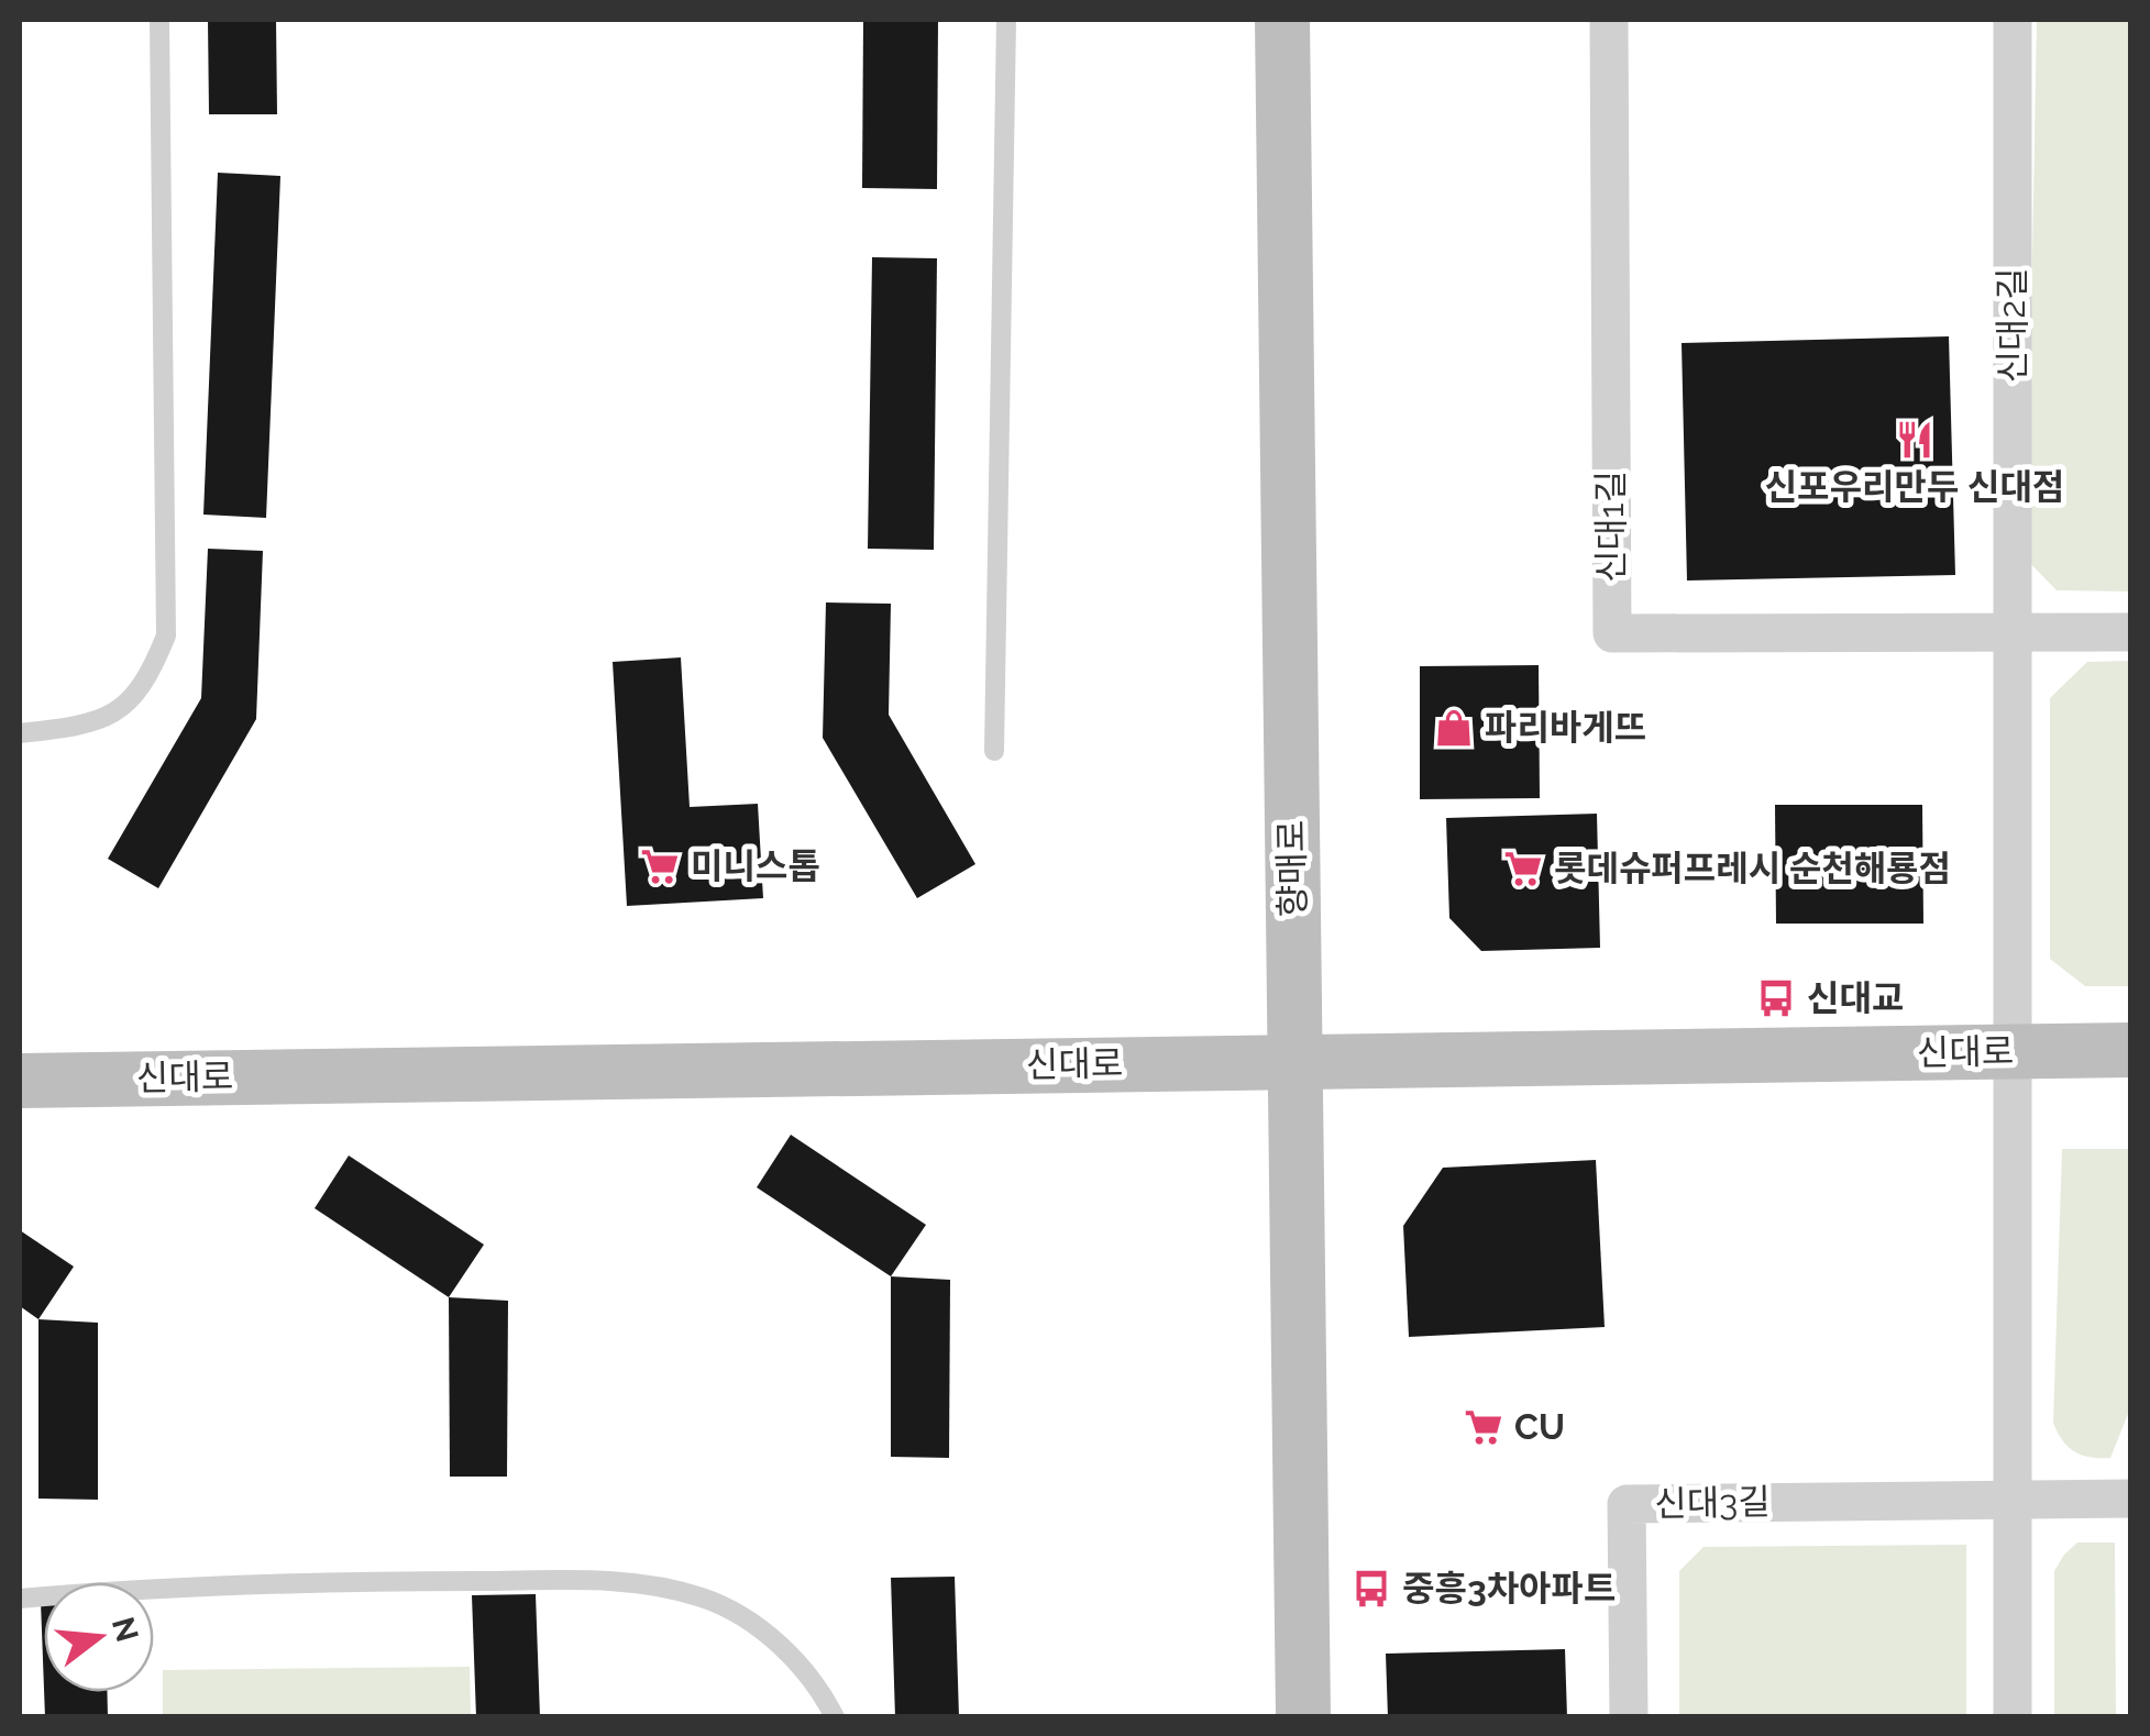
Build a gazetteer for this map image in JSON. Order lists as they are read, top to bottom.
{
  "streets": {
    "main road": ["향매로", "신대로"],
    "street": ["신대2길", "신대1길", "신대3길"]
  },
  "crossings": [
    ["신대2길", "신대1길"],
    ["신대2길", "신대로"],
    ["향매로", "신대로"]
  ],
  "places": {
    "restaurant": ["신포우리만두 신대점"],
    "shop": ["파리바게뜨"],
    "supermarket": ["미니스톱", "롯데슈퍼프레시 순천해룡점", "CU"],
    "bus stop": ["신대교", "중흥3차아파트"]
  },
  "north": "right"
}
